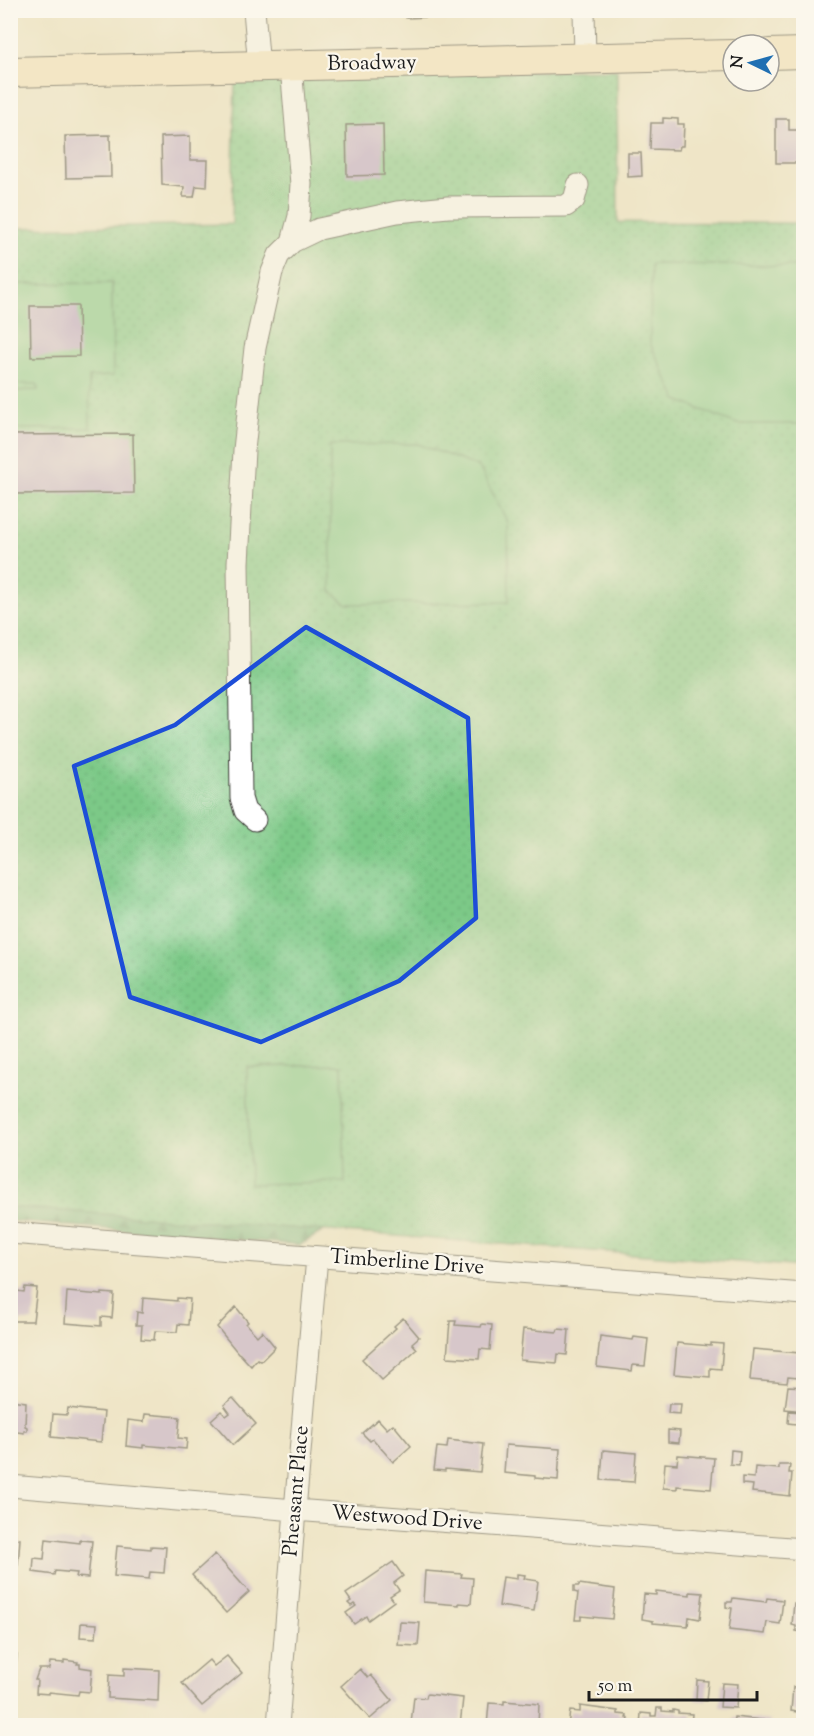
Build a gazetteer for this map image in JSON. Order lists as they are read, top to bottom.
{
  "streets": {
    "street": [
      "Broadway",
      "Timberline Drive",
      "Pheasant Place",
      "Westwood Drive"
    ]
  },
  "crossings": [
    ["Timberline Drive", "Pheasant Place"],
    ["Pheasant Place", "Westwood Drive"]
  ],
  "scale_bar": "50 m",
  "north": "left"
}
